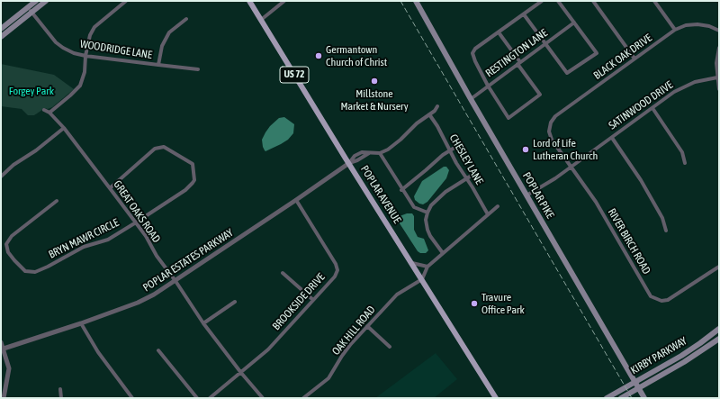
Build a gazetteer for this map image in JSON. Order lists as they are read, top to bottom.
{
  "streets": {
    "main road": [
      "US 72",
      "POPLAR AVENUE",
      "POPLAR PIKE",
      "KIRBY PARKWAY"
    ],
    "street": [
      "WOODRIDGE LANE",
      "RESTINGTON LANE",
      "BLACK OAK DRIVE",
      "SATINWOOD DRIVE",
      "CHESLEY LANE",
      "GREAT OAKS ROAD",
      "BRYN MAWR CIRCLE",
      "RIVER BIRCH ROAD",
      "POPLAR ESTATES PARKWAY",
      "BROOKSIDE DRIVE",
      "OAK HILL ROAD"
    ]
  },
  "crossings": [
    ["RESTINGTON LANE", "POPLAR PIKE"],
    ["BLACK OAK DRIVE", "RIVER BIRCH ROAD"],
    ["SATINWOOD DRIVE", "POPLAR PIKE"],
    ["SATINWOOD DRIVE", "RIVER BIRCH ROAD"],
    ["POPLAR AVENUE", "POPLAR ESTATES PARKWAY"],
    ["POPLAR AVENUE", "OAK HILL ROAD"],
    ["POPLAR PIKE", "KIRBY PARKWAY"],
    ["GREAT OAKS ROAD", "BRYN MAWR CIRCLE"],
    ["GREAT OAKS ROAD", "POPLAR ESTATES PARKWAY"],
    ["GREAT OAKS ROAD", "BROOKSIDE DRIVE"],
    ["POPLAR ESTATES PARKWAY", "BROOKSIDE DRIVE"]
  ],
  "parks": ["Forgey Park"],
  "places": [
    "Germantown Church of Christ",
    "Millstone Market & Nursery",
    "Lord of Life Lutheran Church",
    "Travure Office Park"
  ]
}
